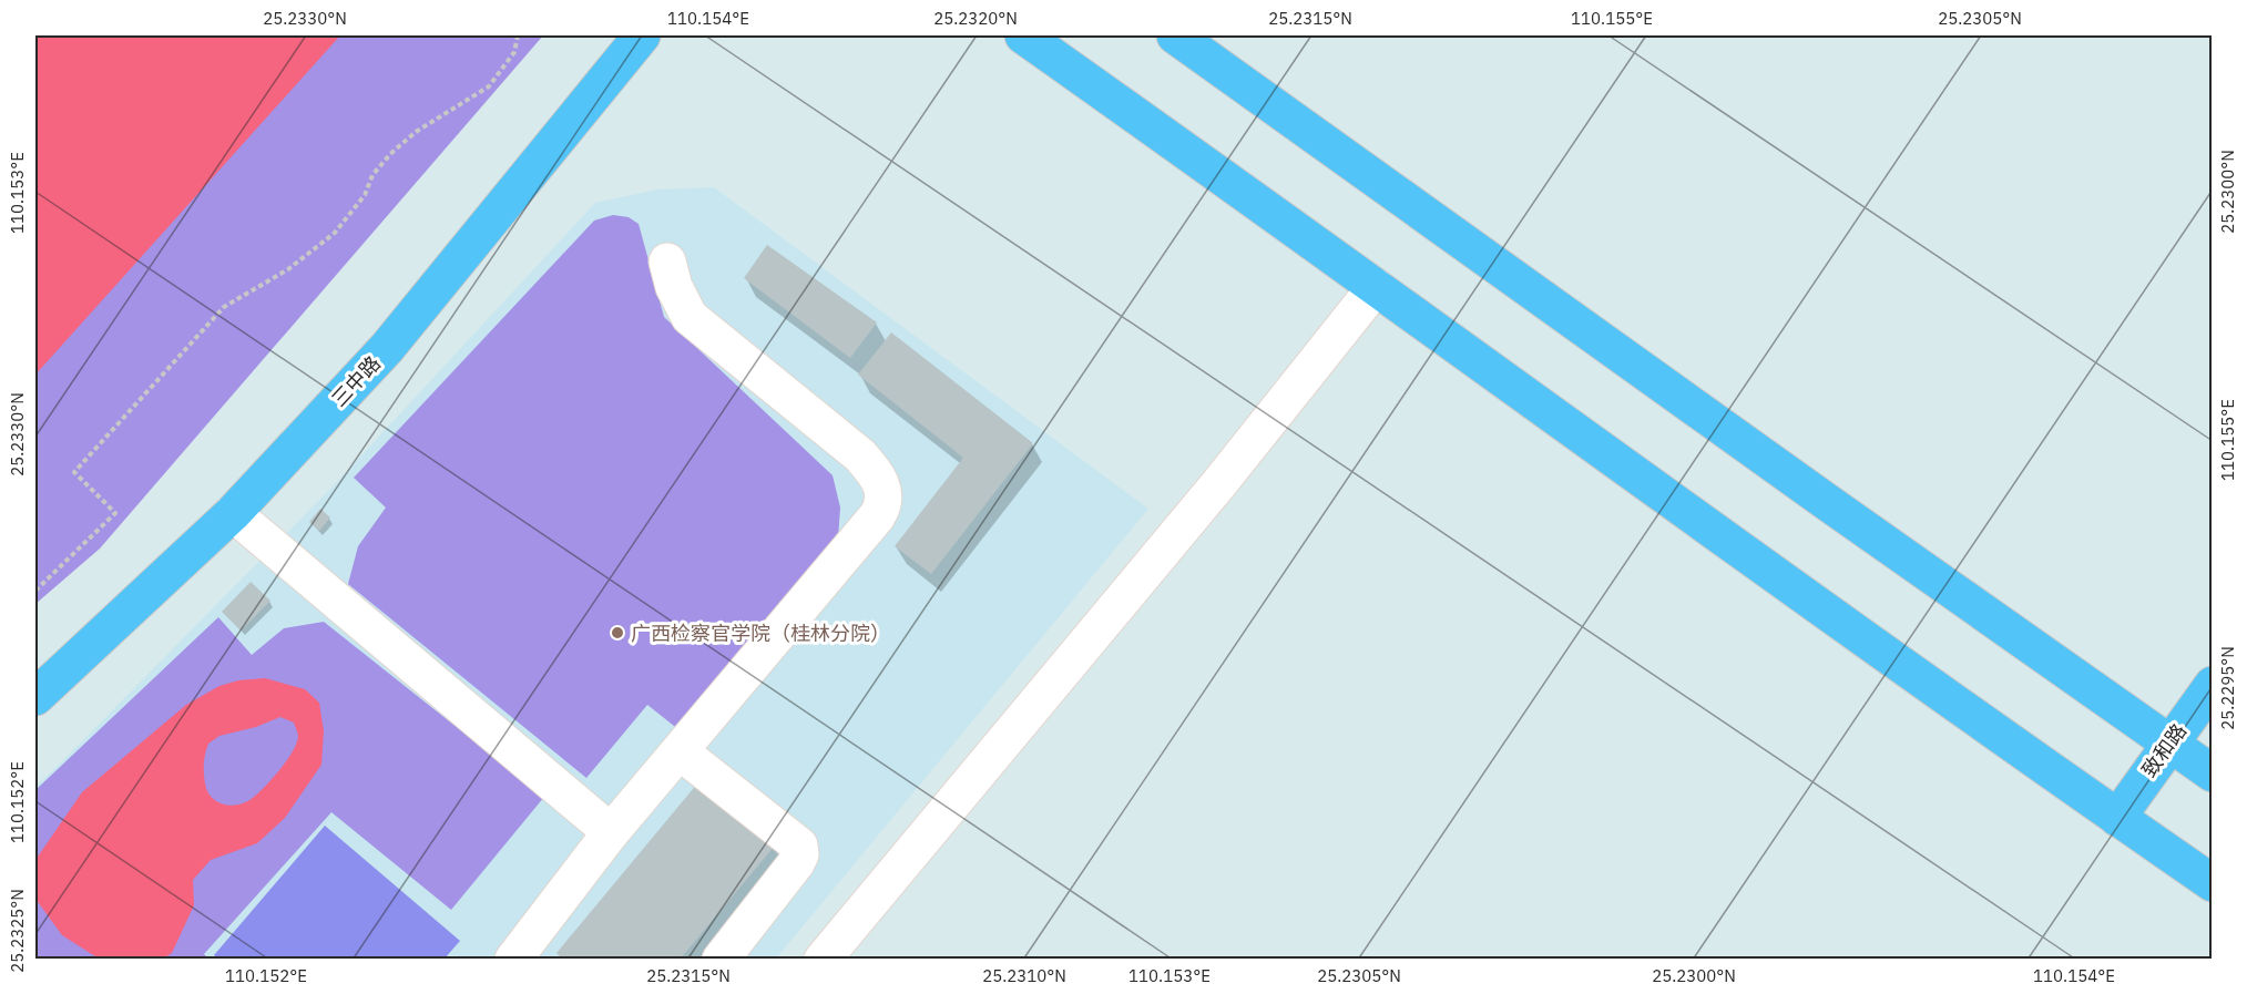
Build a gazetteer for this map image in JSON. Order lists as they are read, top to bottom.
{
  "streets": {
    "main road": ["三中路", "致和路"]
  },
  "places": ["广西检察官学院（桂林分院）"],
  "coordinates": [
    "25.2330°N",
    "110.154°E",
    "25.2320°N",
    "25.2315°N",
    "110.155°E",
    "25.2305°N",
    "25.2300°N",
    "110.153°E",
    "25.2295°N",
    "110.152°E",
    "25.2325°N",
    "25.2310°N"
  ]
}
